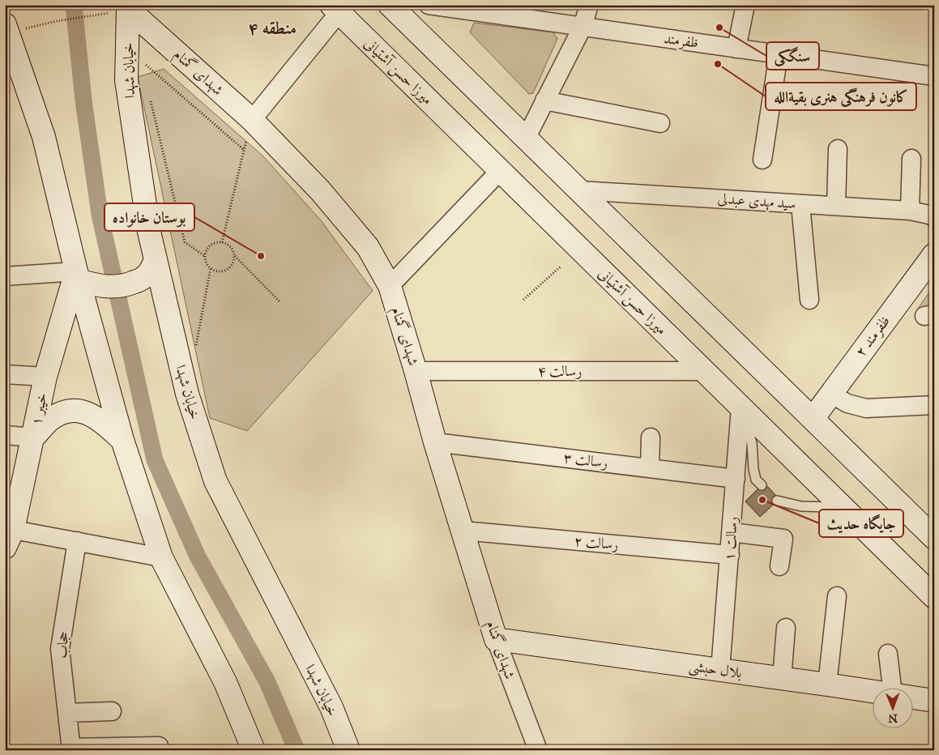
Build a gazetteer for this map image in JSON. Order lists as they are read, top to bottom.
{
  "streets": {
    "main road": [
      "خیابان شهدا",
      "میرزا حسن آشتیانی",
      "شهدای گمنام",
      "ظفرمند ۲",
      "خیبر ۱",
      "بلال حبشی"
    ],
    "street": [
      "ظفرمند",
      "سید مهدی عبدلی",
      "رسالت ۴",
      "رسالت ۳",
      "رسالت ۱",
      "رسالت ۲",
      "حجاب"
    ]
  },
  "crossings": [
    ["خیابان شهدا", "شهدای گمنام"],
    ["میرزا حسن آشتیانی", "رسالت ۴"],
    ["میرزا حسن آشتیانی", "رسالت ۱"],
    ["شهدای گمنام", "رسالت ۴"],
    ["شهدای گمنام", "رسالت ۳"],
    ["شهدای گمنام", "رسالت ۲"],
    ["شهدای گمنام", "بلال حبشی"],
    ["رسالت ۳", "رسالت ۱"],
    ["رسالت ۱", "رسالت ۲"],
    ["رسالت ۱", "بلال حبشی"]
  ],
  "districts": ["منطقه ۴"],
  "places": [
    "سنگکی",
    "کانون فرهنگی هنری بقیةالله",
    "بوستان خانواده",
    "جایگاه حدیث"
  ],
  "north": "bottom"
}
